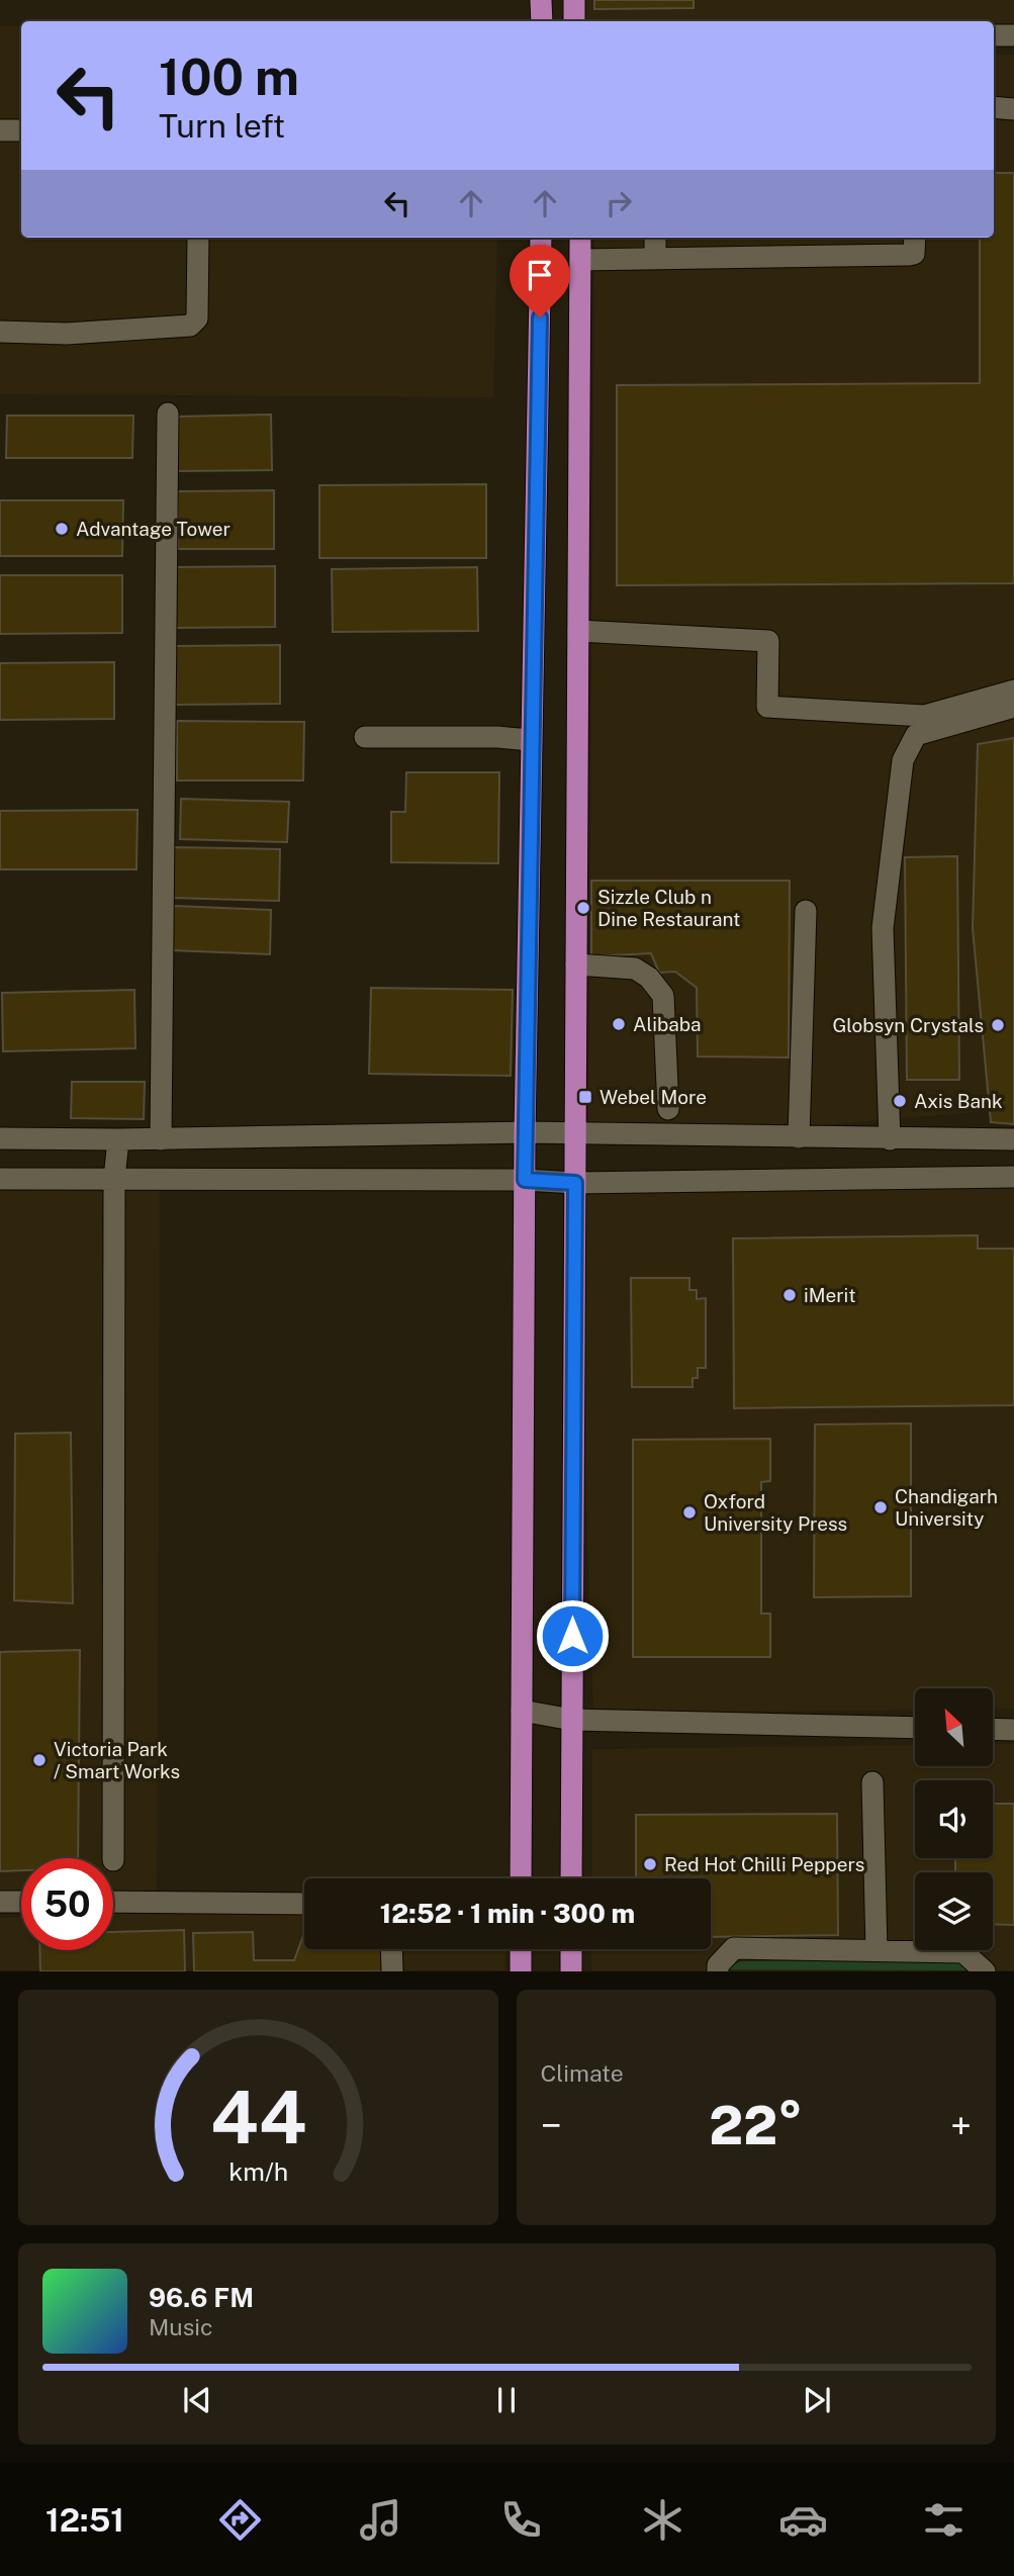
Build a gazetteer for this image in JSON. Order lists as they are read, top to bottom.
{
  "places": {
    "other": [
      "Advantage Tower",
      "Sizzle Club n Dine Restaurant",
      "Alibaba",
      "Globsyn Crystals",
      "Axis Bank",
      "iMerit",
      "Chandigarh University",
      "Oxford University Press",
      "Victoria Park / Smart Works",
      "Red Hot Chilli Peppers"
    ],
    "transit": ["Webel More"]
  },
  "north": "top left",
  "page": {
    "turn": ["100 m", "Turn left"],
    "limit": "50",
    "trip": "12:52 · 1 min · 300 m",
    "tile": "Climate",
    "heat": ["−", "22°", "+"],
    "song": ["96.6 FM", "Music"],
    "tabs": "12:51",
    "gauge": ["44", "km/h"]
  }
}
